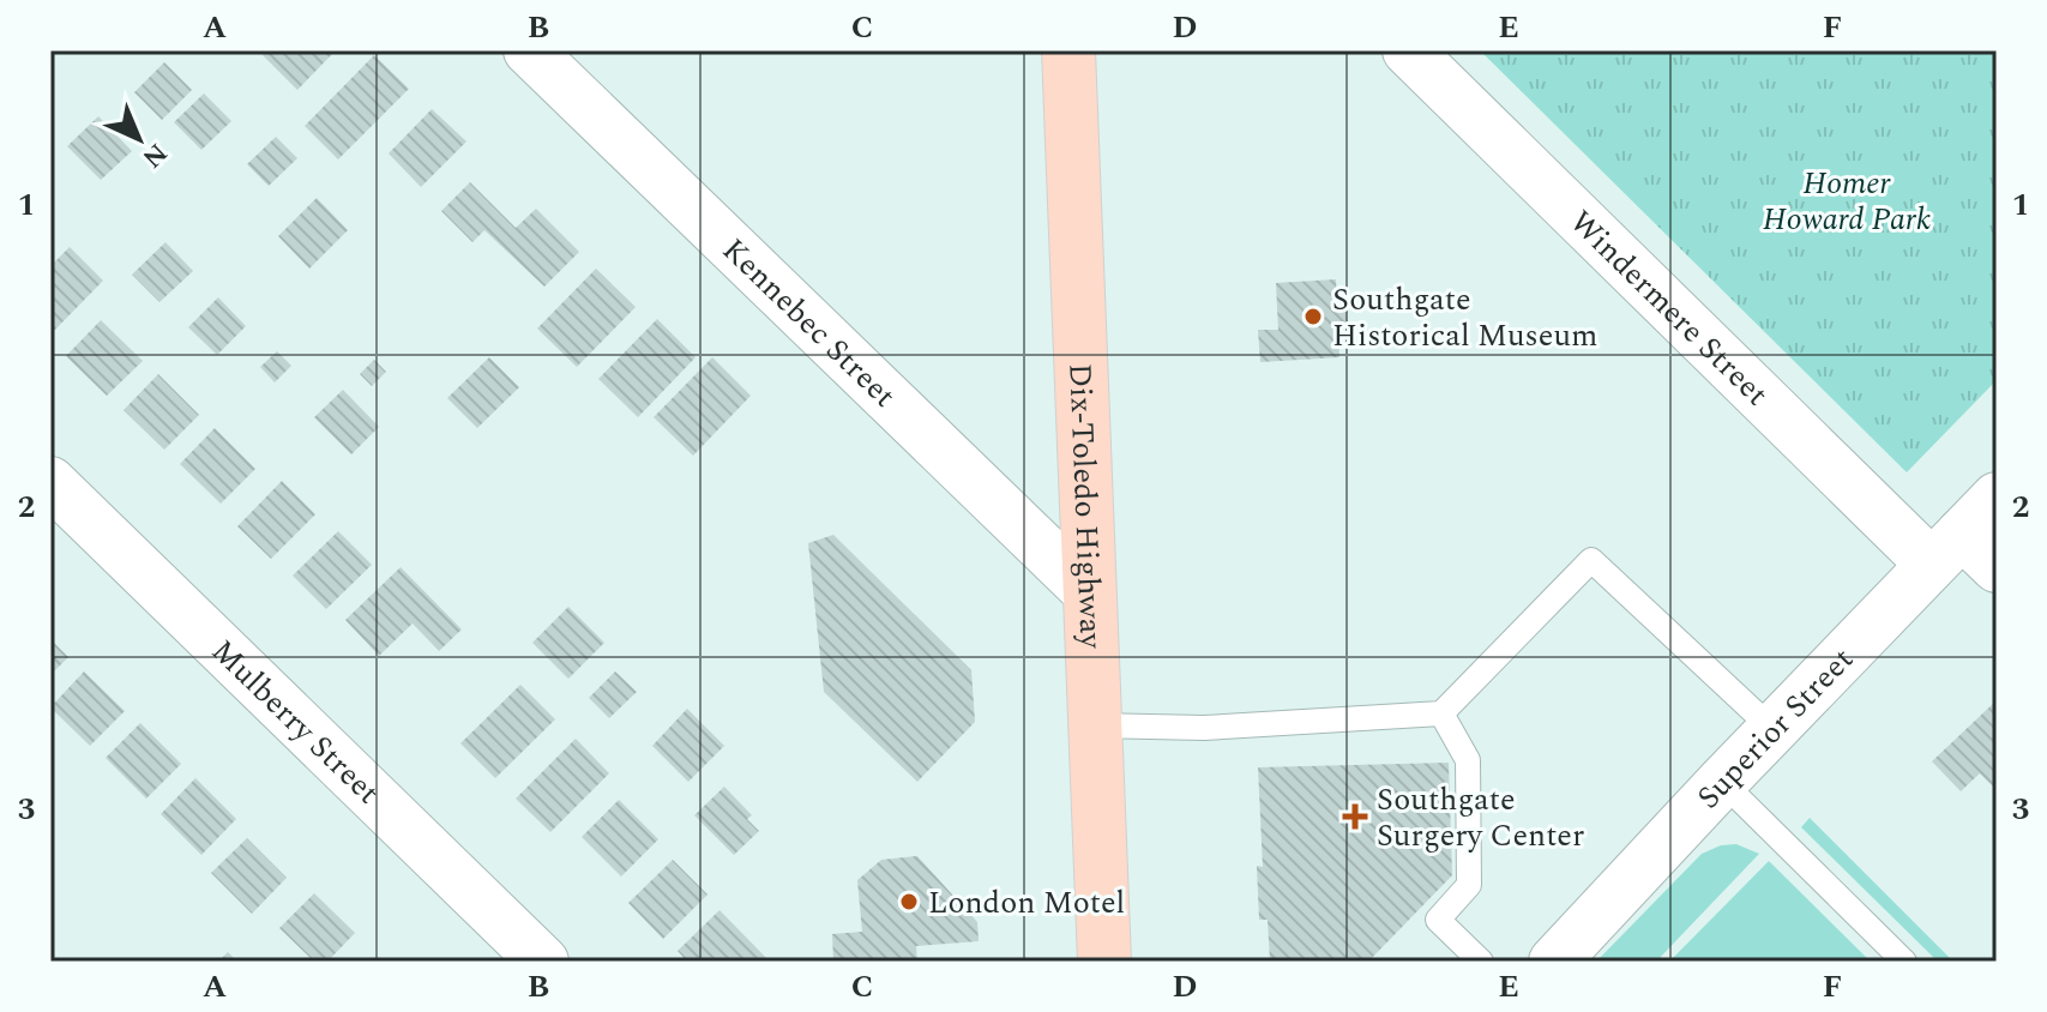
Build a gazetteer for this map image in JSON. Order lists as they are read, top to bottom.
{
  "streets": {
    "main road": ["Dix-Toledo Highway"],
    "street": [
      "Windermere Street",
      "Kennebec Street",
      "Mulberry Street",
      "Superior Street"
    ]
  },
  "crossings": [
    ["Windermere Street", "Superior Street"],
    ["Kennebec Street", "Dix-Toledo Highway"]
  ],
  "parks": ["Homer Howard Park"],
  "places": {
    "other": ["Southgate Historical Museum", "London Motel"],
    "health": ["Southgate Surgery Center"]
  },
  "north": "bottom right",
  "grid": {
    "columns": [
      "A",
      "B",
      "C",
      "D",
      "E",
      "F"
    ],
    "rows": ["1", "2", "3"]
  }
}
